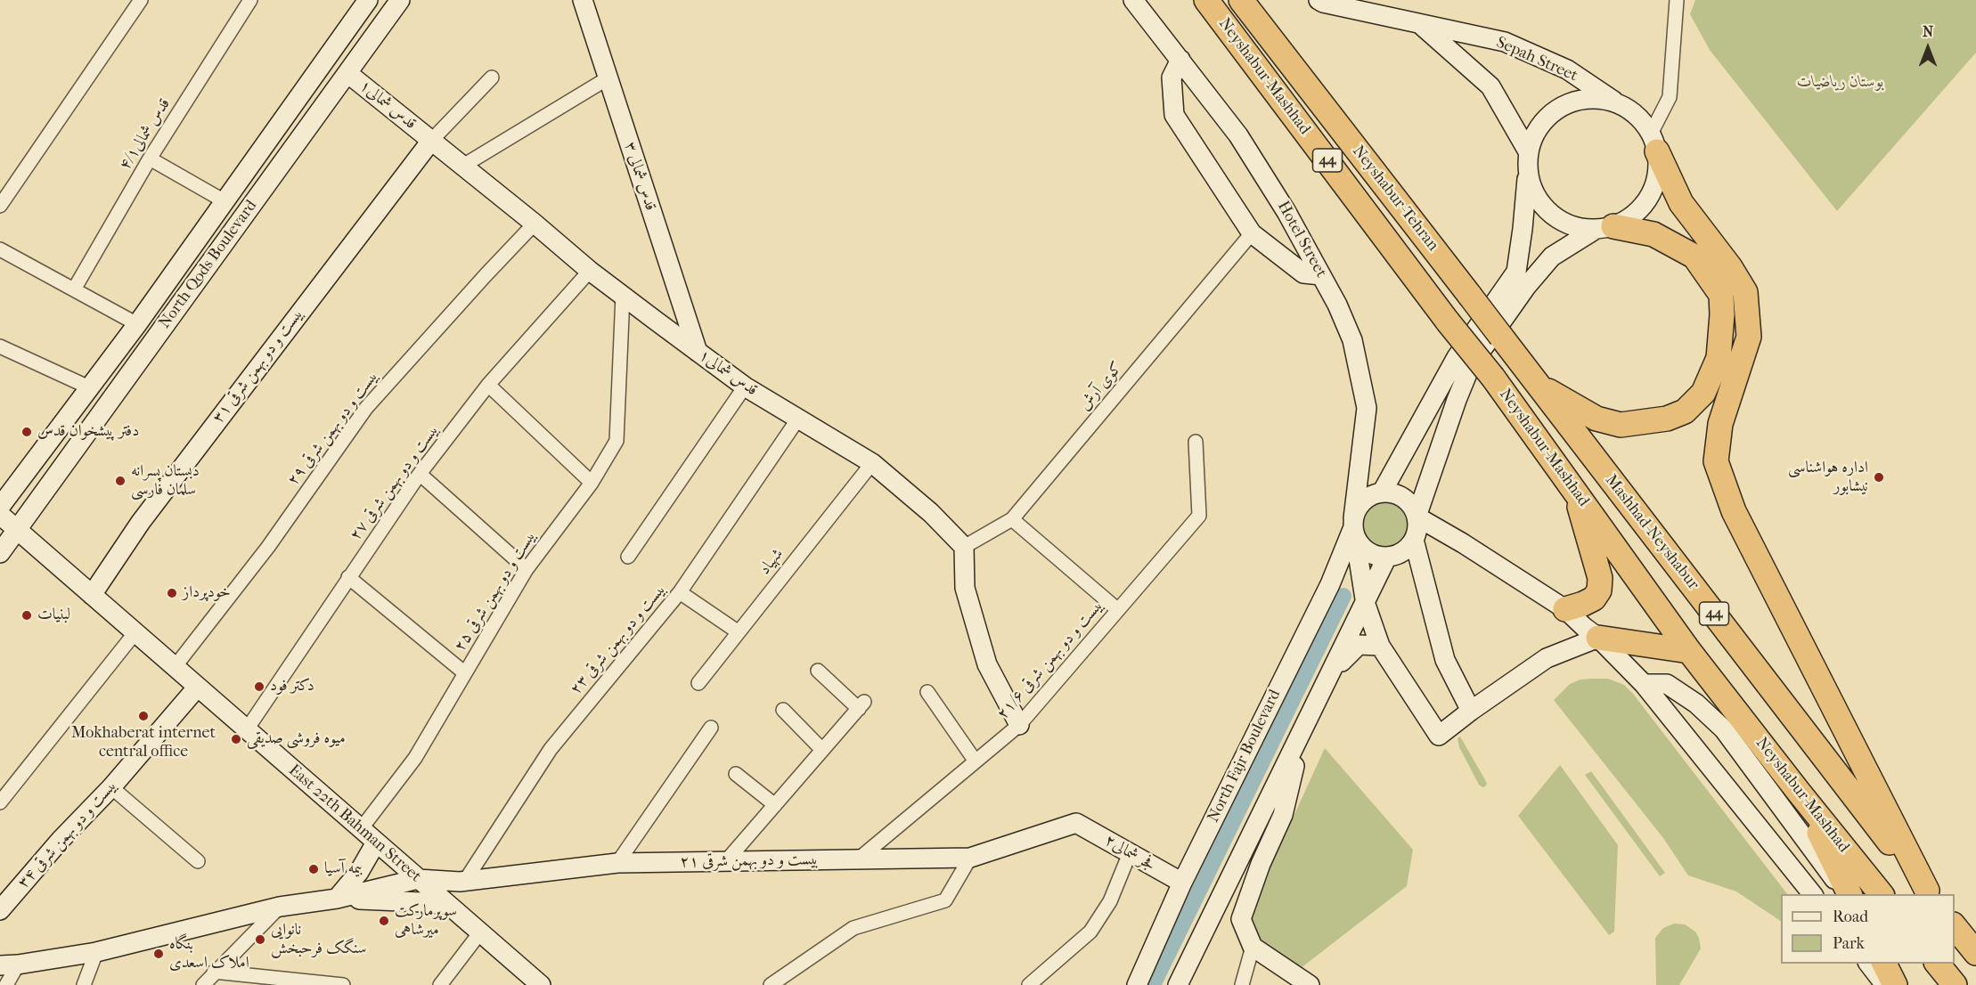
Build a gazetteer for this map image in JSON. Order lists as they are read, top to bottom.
{
  "streets": {
    "highway": [
      "Neyshabur-Mashhad",
      "44",
      "Neyshabur-Tehran",
      "Mashhad-Neyshabur"
    ],
    "street": [
      "Sepah Street",
      "قدس شمالی۱",
      "قدس شمالی۴/۱",
      "قدس شمالی ۳",
      "Hotel Street",
      "North Qods Boulevard",
      "بیست و دو بهمن شرقی ۳۱",
      "کوی آرش",
      "بیست و دو بهمن شرقی ۲۹",
      "بیست و دو بهمن شرقی ۲۷",
      "شهیاد",
      "بیست و دو بهمن شرقی ۲۵",
      "بیست و دو بهمن شرقی ۲۳",
      "بیست و دو بهمن شرقی ۲۱/۶",
      "North Fajr Boulevard",
      "East 22th Bahman Street",
      "بیست و دو بهمن شرقی ۳۴",
      "فجر شمالی۲",
      "بیست و دو بهمن شرقی ۲۱"
    ]
  },
  "crossings": [
    ["قدس شمالی۱", "قدس شمالی ۳"],
    ["قدس شمالی۱", "North Qods Boulevard"],
    ["قدس شمالی۱", "بیست و دو بهمن شرقی ۳۱"],
    ["قدس شمالی۱", "کوی آرش"],
    ["قدس شمالی۱", "بیست و دو بهمن شرقی ۲۹"],
    ["قدس شمالی۱", "بیست و دو بهمن شرقی ۲۷"],
    ["قدس شمالی۱", "شهیاد"],
    ["قدس شمالی۱", "بیست و دو بهمن شرقی ۲۵"],
    ["قدس شمالی۱", "بیست و دو بهمن شرقی ۲۳"],
    ["Neyshabur-Tehran", "Mashhad-Neyshabur"],
    ["Hotel Street", "North Fajr Boulevard"],
    ["North Qods Boulevard", "East 22th Bahman Street"],
    ["بیست و دو بهمن شرقی ۳۱", "East 22th Bahman Street"],
    ["بیست و دو بهمن شرقی ۲۹", "East 22th Bahman Street"],
    ["بیست و دو بهمن شرقی ۲۷", "East 22th Bahman Street"],
    ["بیست و دو بهمن شرقی ۲۵", "East 22th Bahman Street"],
    ["بیست و دو بهمن شرقی ۲۳", "بیست و دو بهمن شرقی ۲۱"],
    ["بیست و دو بهمن شرقی ۲۱/۶", "بیست و دو بهمن شرقی ۲۱"],
    ["North Fajr Boulevard", "فجر شمالی۲"],
    ["East 22th Bahman Street", "بیست و دو بهمن شرقی ۳۴"],
    ["East 22th Bahman Street", "بیست و دو بهمن شرقی ۲۱"],
    ["فجر شمالی۲", "بیست و دو بهمن شرقی ۲۱"]
  ],
  "parks": ["بوستان ریاضیات"],
  "places": [
    "دفتر پیشخوان قدس",
    "اداره هواشناسی نیشابور",
    "دبستان پسرانه سلمان فارسی",
    "خودپرداز",
    "لبنیات",
    "دکتر فود",
    "Mokhaberat internet central office",
    "میوه فروشی صدیقی",
    "بیمه آسیا",
    "سوپرمارکت میرشاهی",
    "نانوایی سنگک فرحبخش",
    "بنگاه املاک اسعدی"
  ],
  "legend": ["Road", "Park"],
  "north": "top"
}
